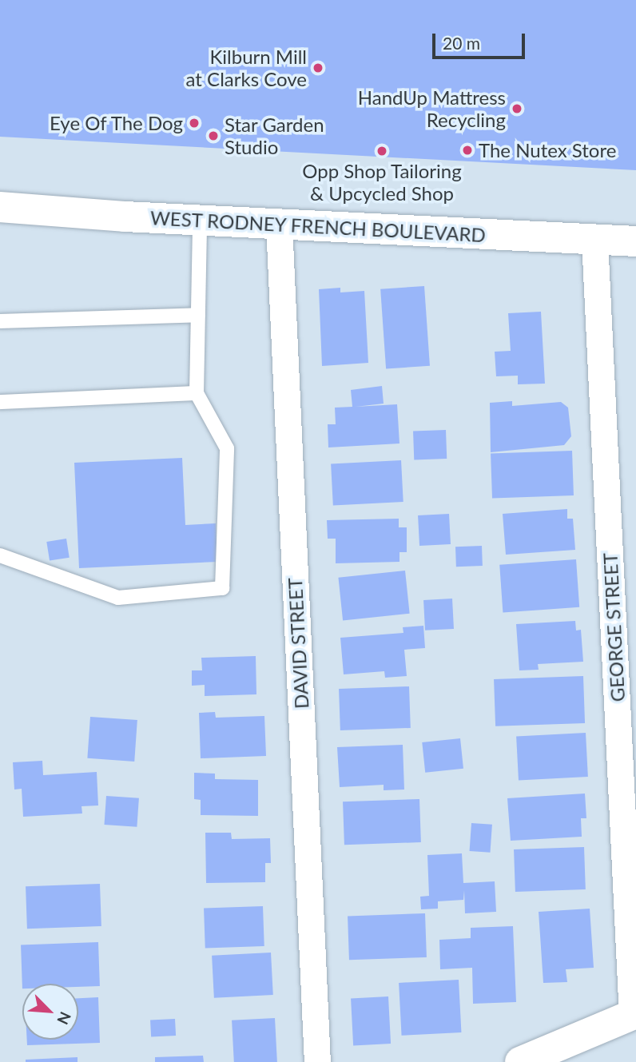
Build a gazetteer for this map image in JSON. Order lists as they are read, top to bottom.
{
  "streets": {
    "main road": ["WEST RODNEY FRENCH BOULEVARD"],
    "street": ["GEORGE STREET", "DAVID STREET"]
  },
  "crossings": [
    ["WEST RODNEY FRENCH BOULEVARD", "GEORGE STREET"],
    ["WEST RODNEY FRENCH BOULEVARD", "DAVID STREET"]
  ],
  "places": [
    "Kilburn Mill at Clarks Cove",
    "HandUp Mattress Recycling",
    "Eye Of The Dog",
    "Star Garden Studio",
    "The Nutex Store",
    "Opp Shop Tailoring & Upcycled Shop"
  ],
  "scale_bar": "20 m",
  "north": "bottom right"
}
